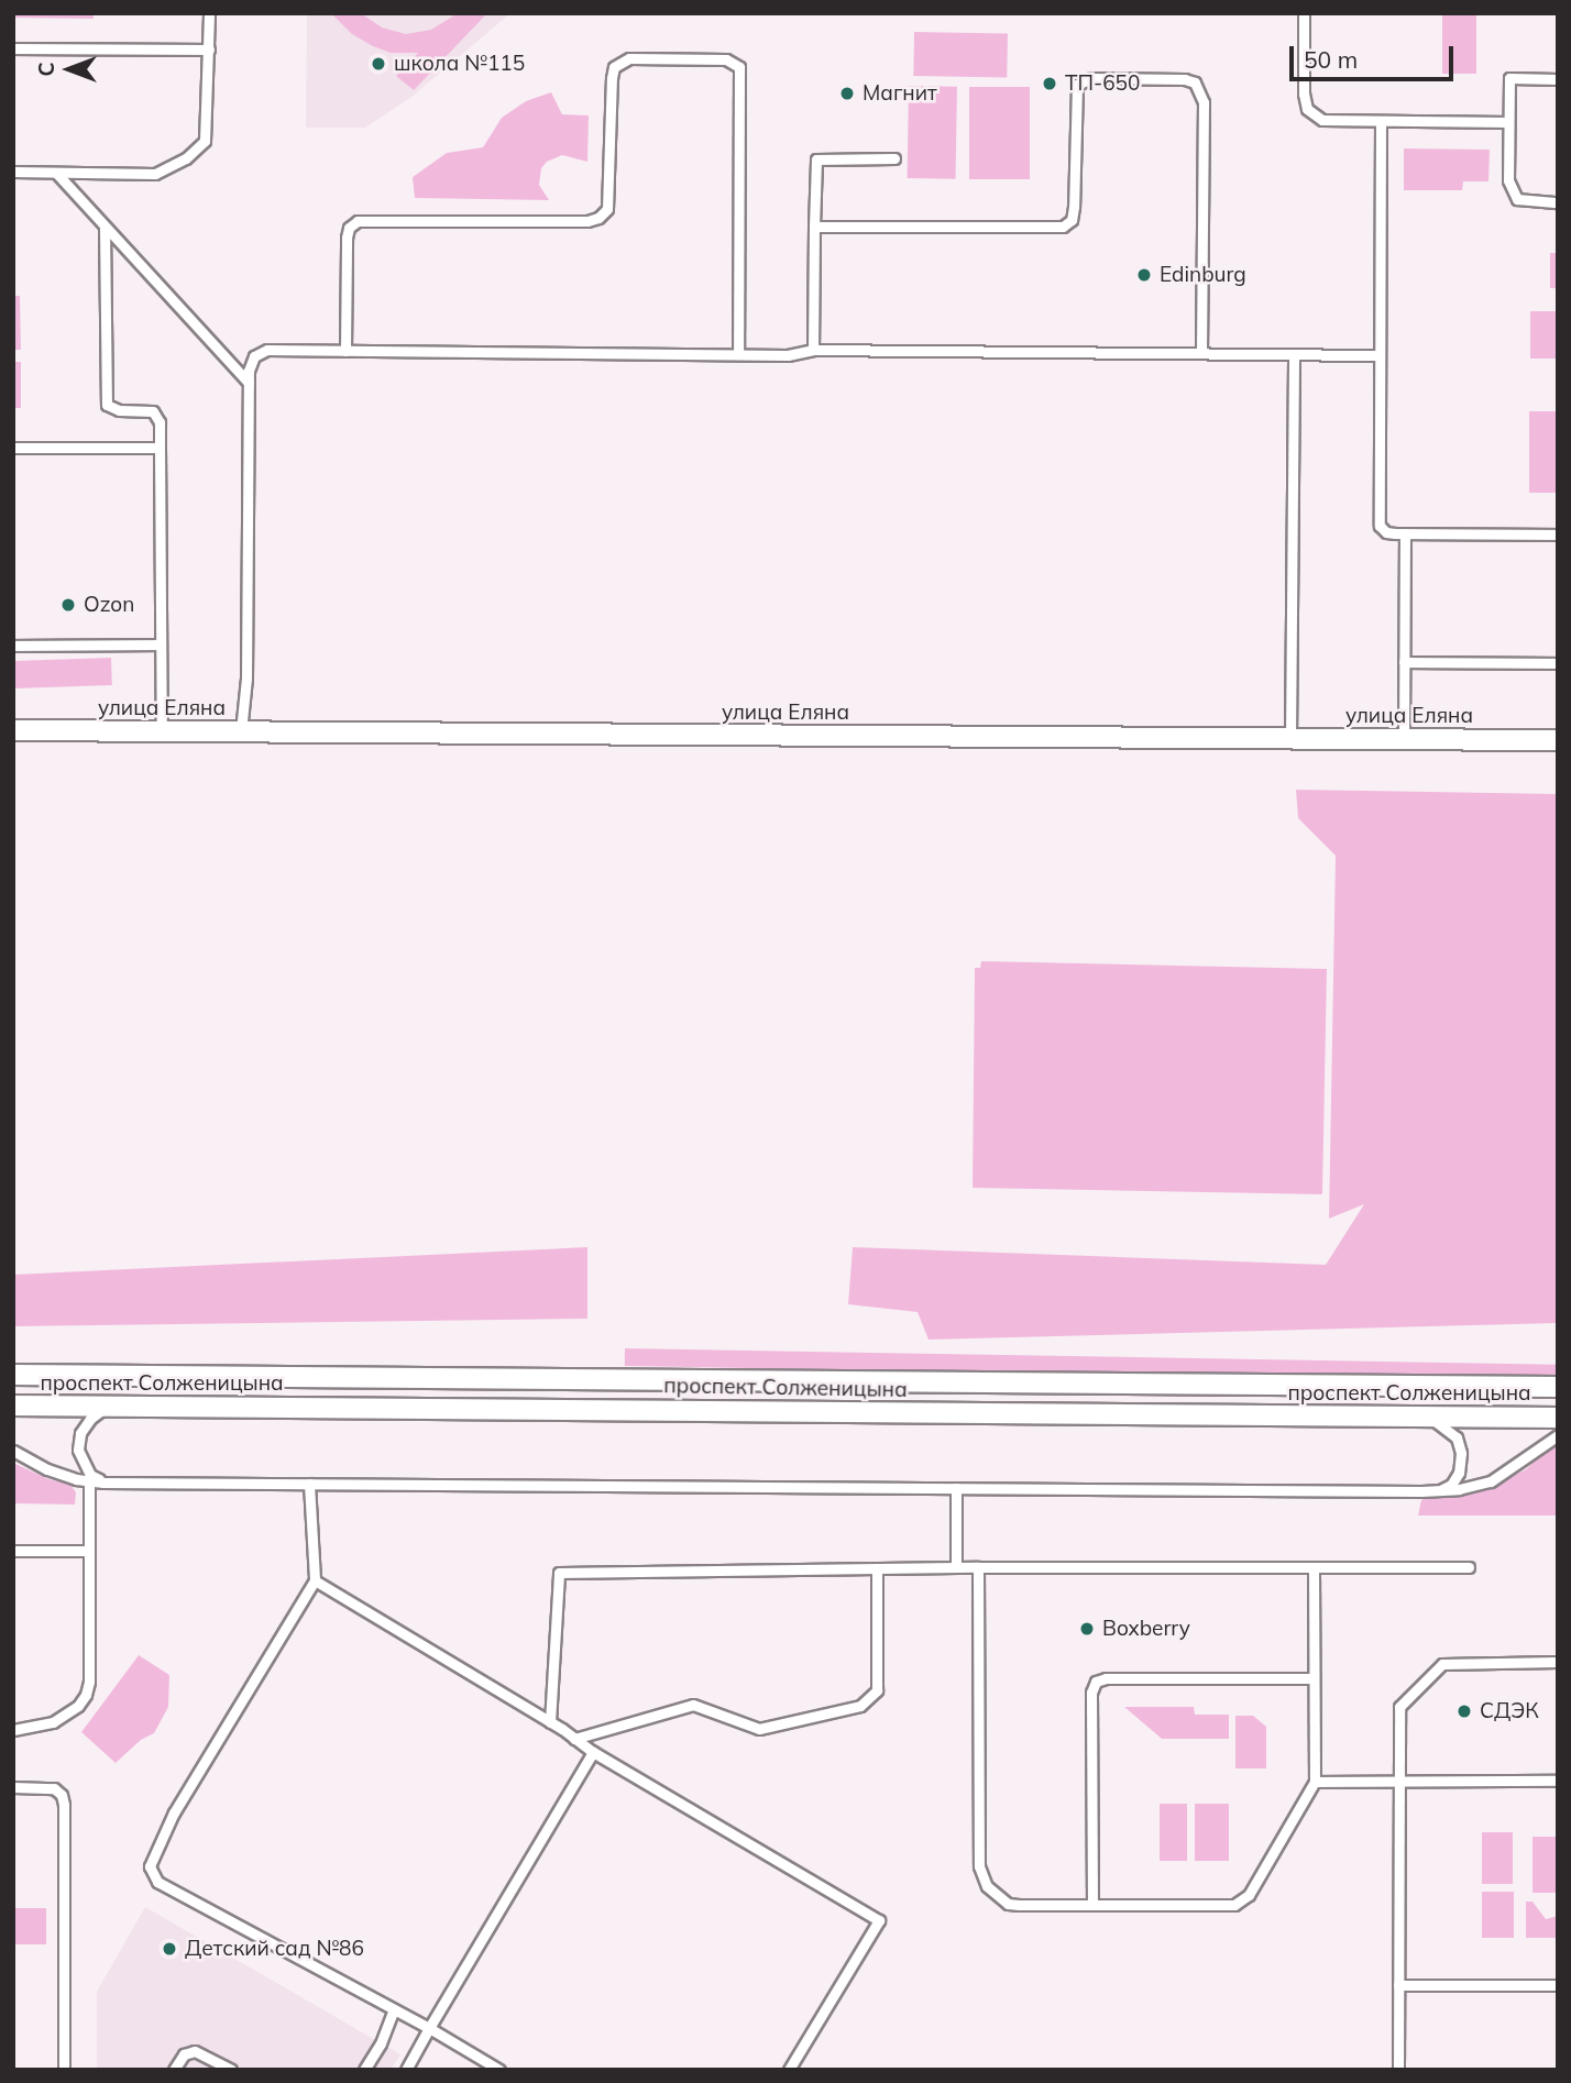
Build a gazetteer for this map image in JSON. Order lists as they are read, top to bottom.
{
  "streets": {
    "street": ["улица Еляна", "проспект Солженицына"]
  },
  "places": [
    "школа №115",
    "ТП-650",
    "Магнит",
    "Edinburg",
    "Ozon",
    "Boxberry",
    "СДЭК",
    "Детский сад №86"
  ],
  "scale_bar": "50 m",
  "north": "left"
}
